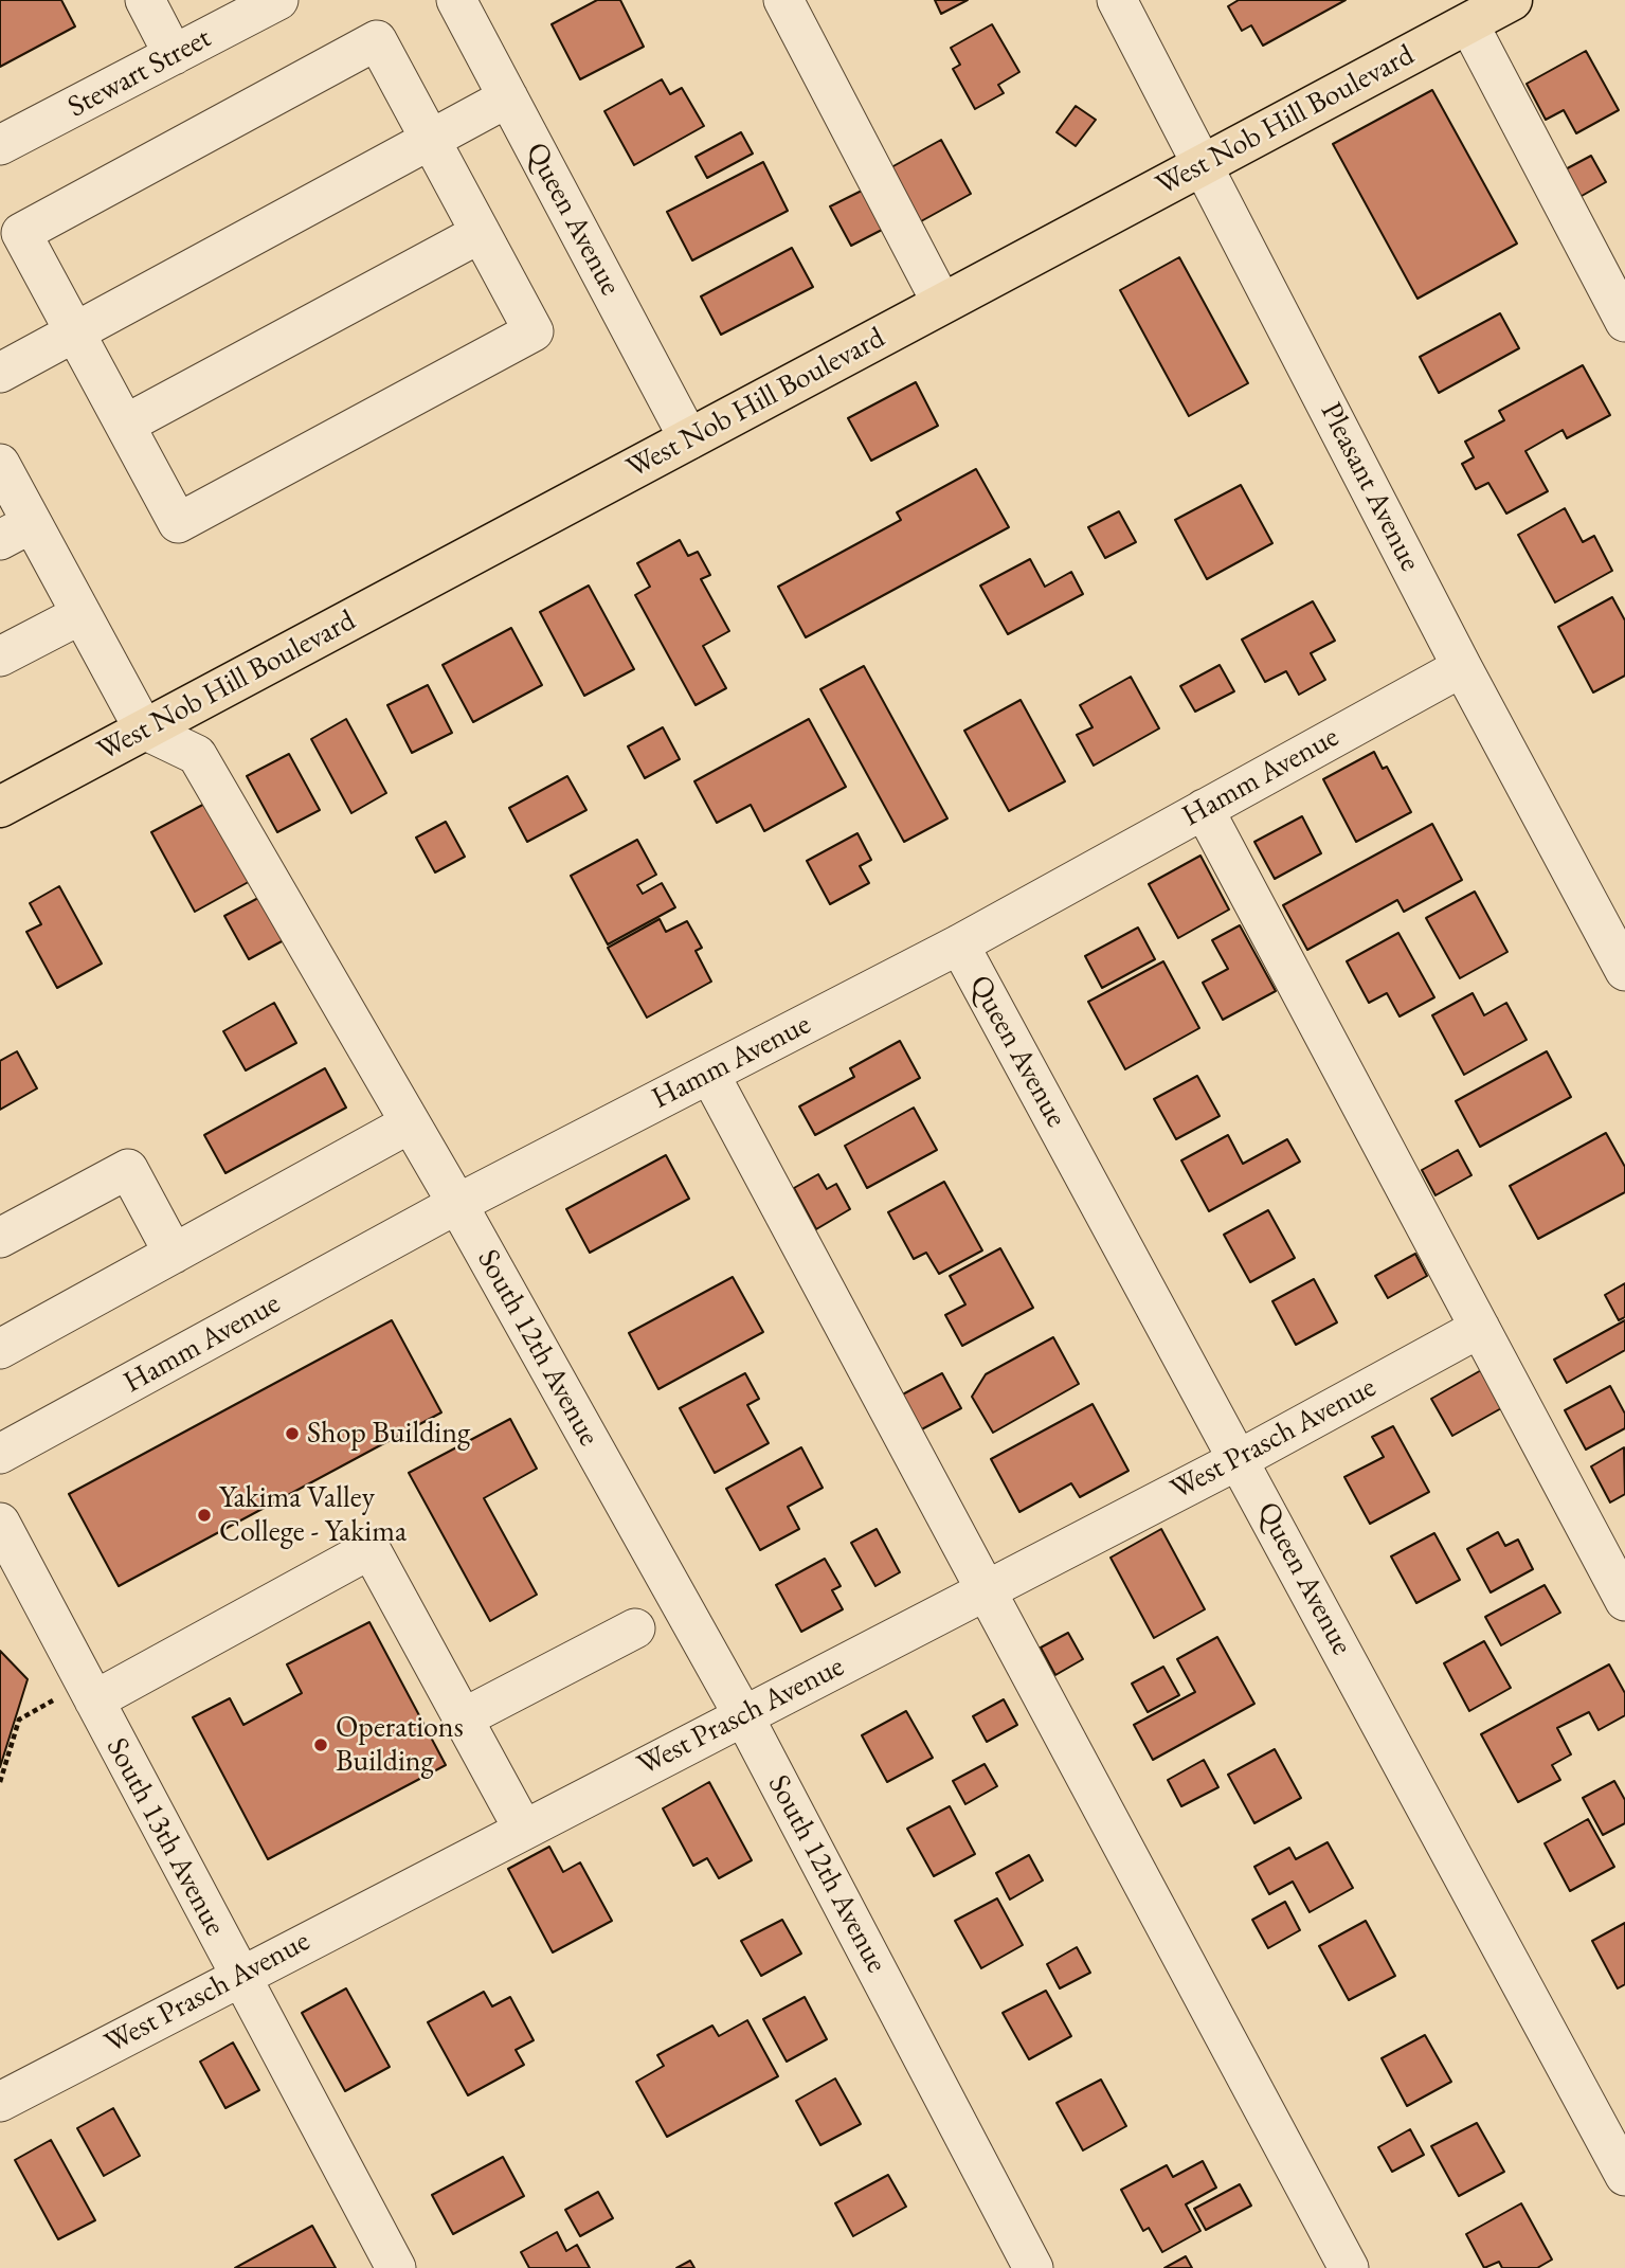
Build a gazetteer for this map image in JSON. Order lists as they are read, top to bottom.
{
  "streets": {
    "main road": ["West Nob Hill Boulevard"],
    "street": [
      "Stewart Street",
      "Queen Avenue",
      "Pleasant Avenue",
      "Hamm Avenue",
      "South 12th Avenue",
      "West Prasch Avenue",
      "South 13th Avenue"
    ]
  },
  "crossings": [
    ["West Nob Hill Boulevard", "Queen Avenue"],
    ["West Nob Hill Boulevard", "Pleasant Avenue"],
    ["West Nob Hill Boulevard", "South 12th Avenue"],
    ["Queen Avenue", "Hamm Avenue"],
    ["Queen Avenue", "West Prasch Avenue"],
    ["Pleasant Avenue", "Hamm Avenue"],
    ["Hamm Avenue", "South 12th Avenue"],
    ["South 12th Avenue", "West Prasch Avenue"],
    ["West Prasch Avenue", "South 13th Avenue"]
  ],
  "places": ["Shop Building", "Yakima Valley College - Yakima", "Operations Building"]
}
